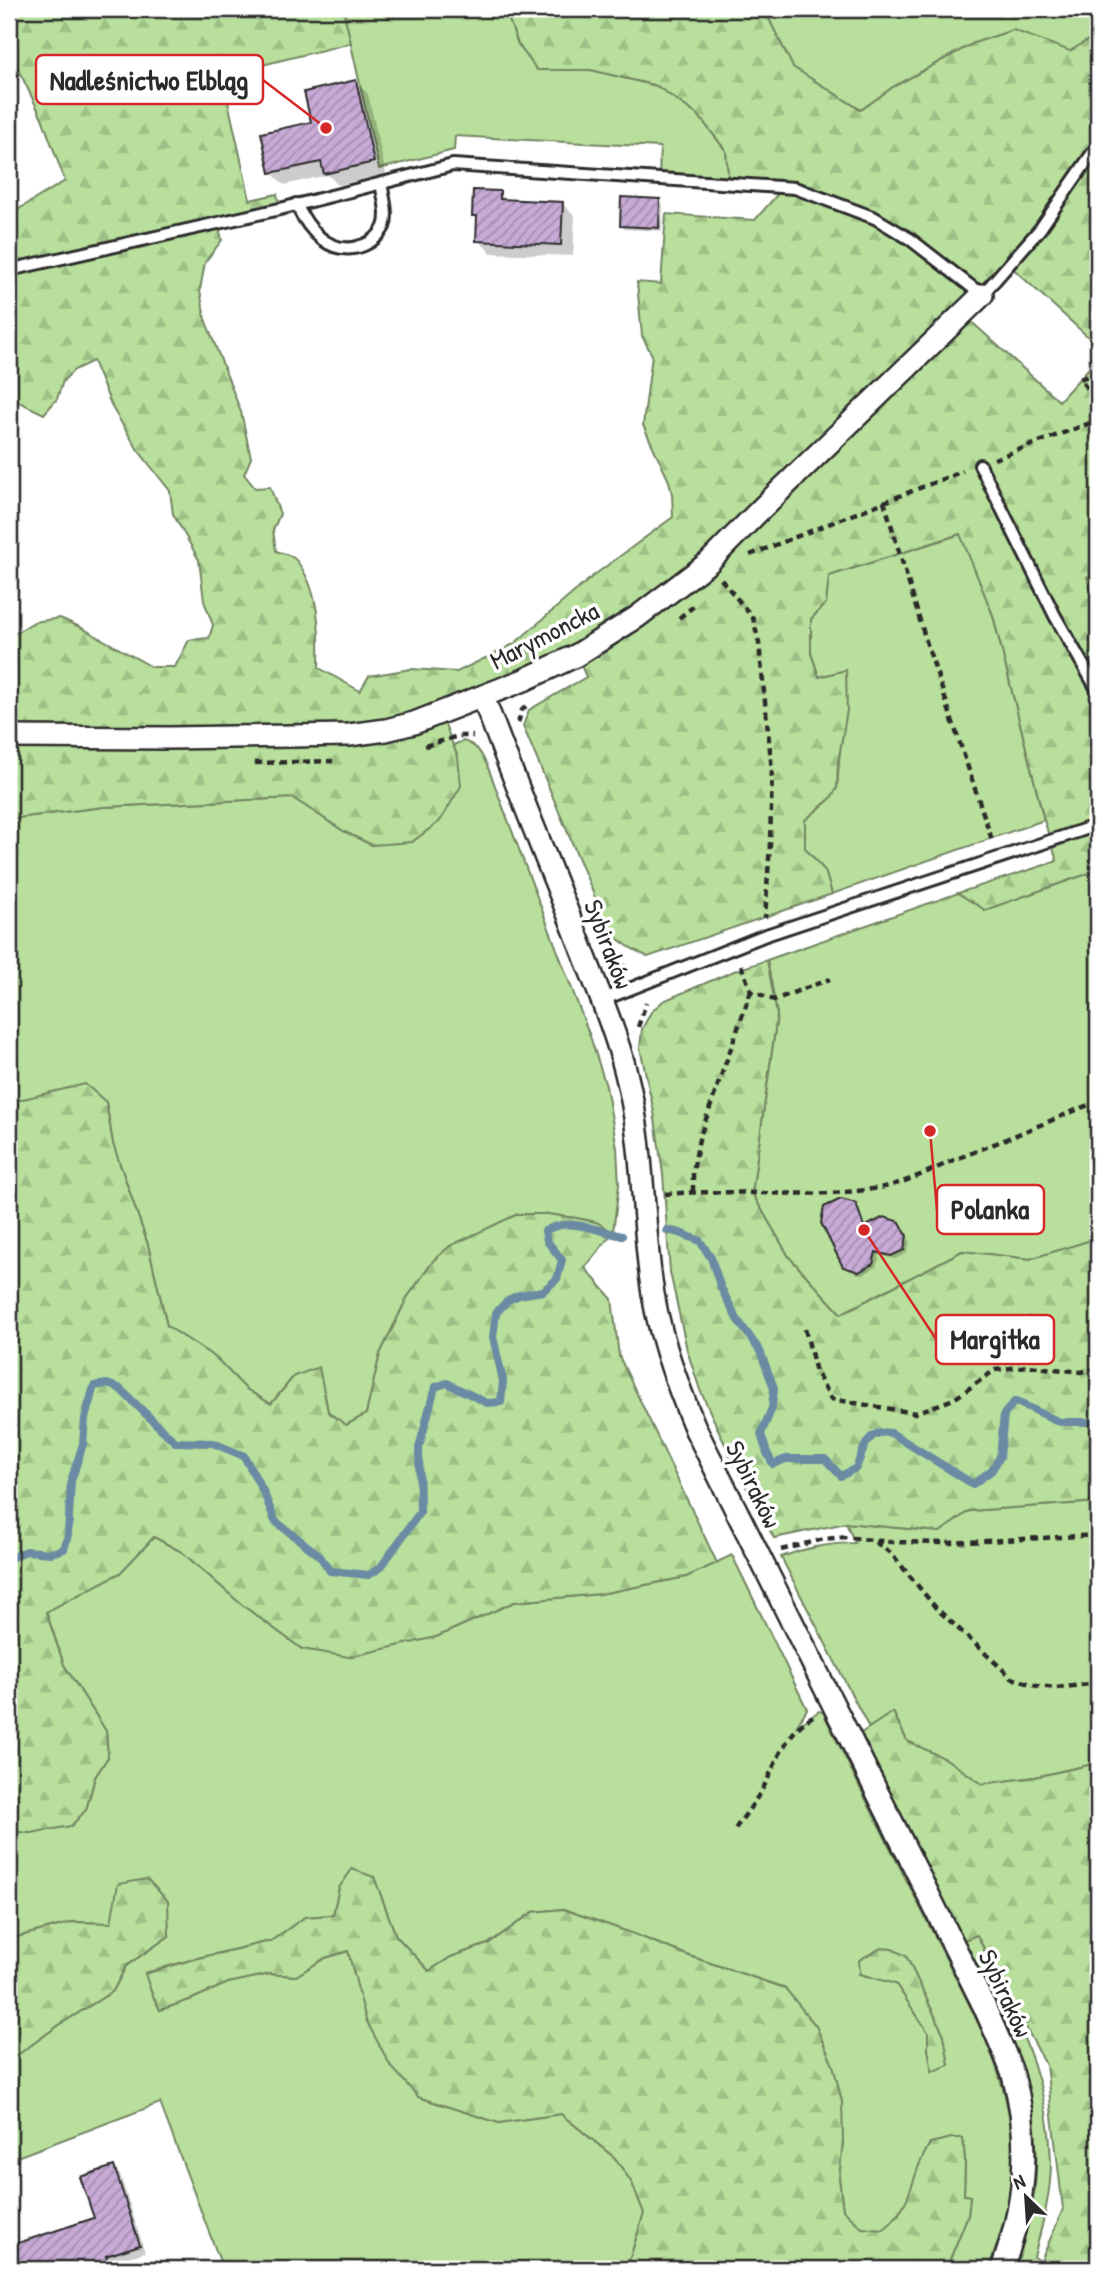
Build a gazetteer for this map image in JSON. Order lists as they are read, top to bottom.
{
  "streets": {
    "street": ["Marymoncka", "Sybiraków"]
  },
  "crossings": [
    ["Marymoncka", "Sybiraków"]
  ],
  "places": ["Nadleśnictwo Elbląg", "Polanka", "Margitka"],
  "north": "top left"
}
